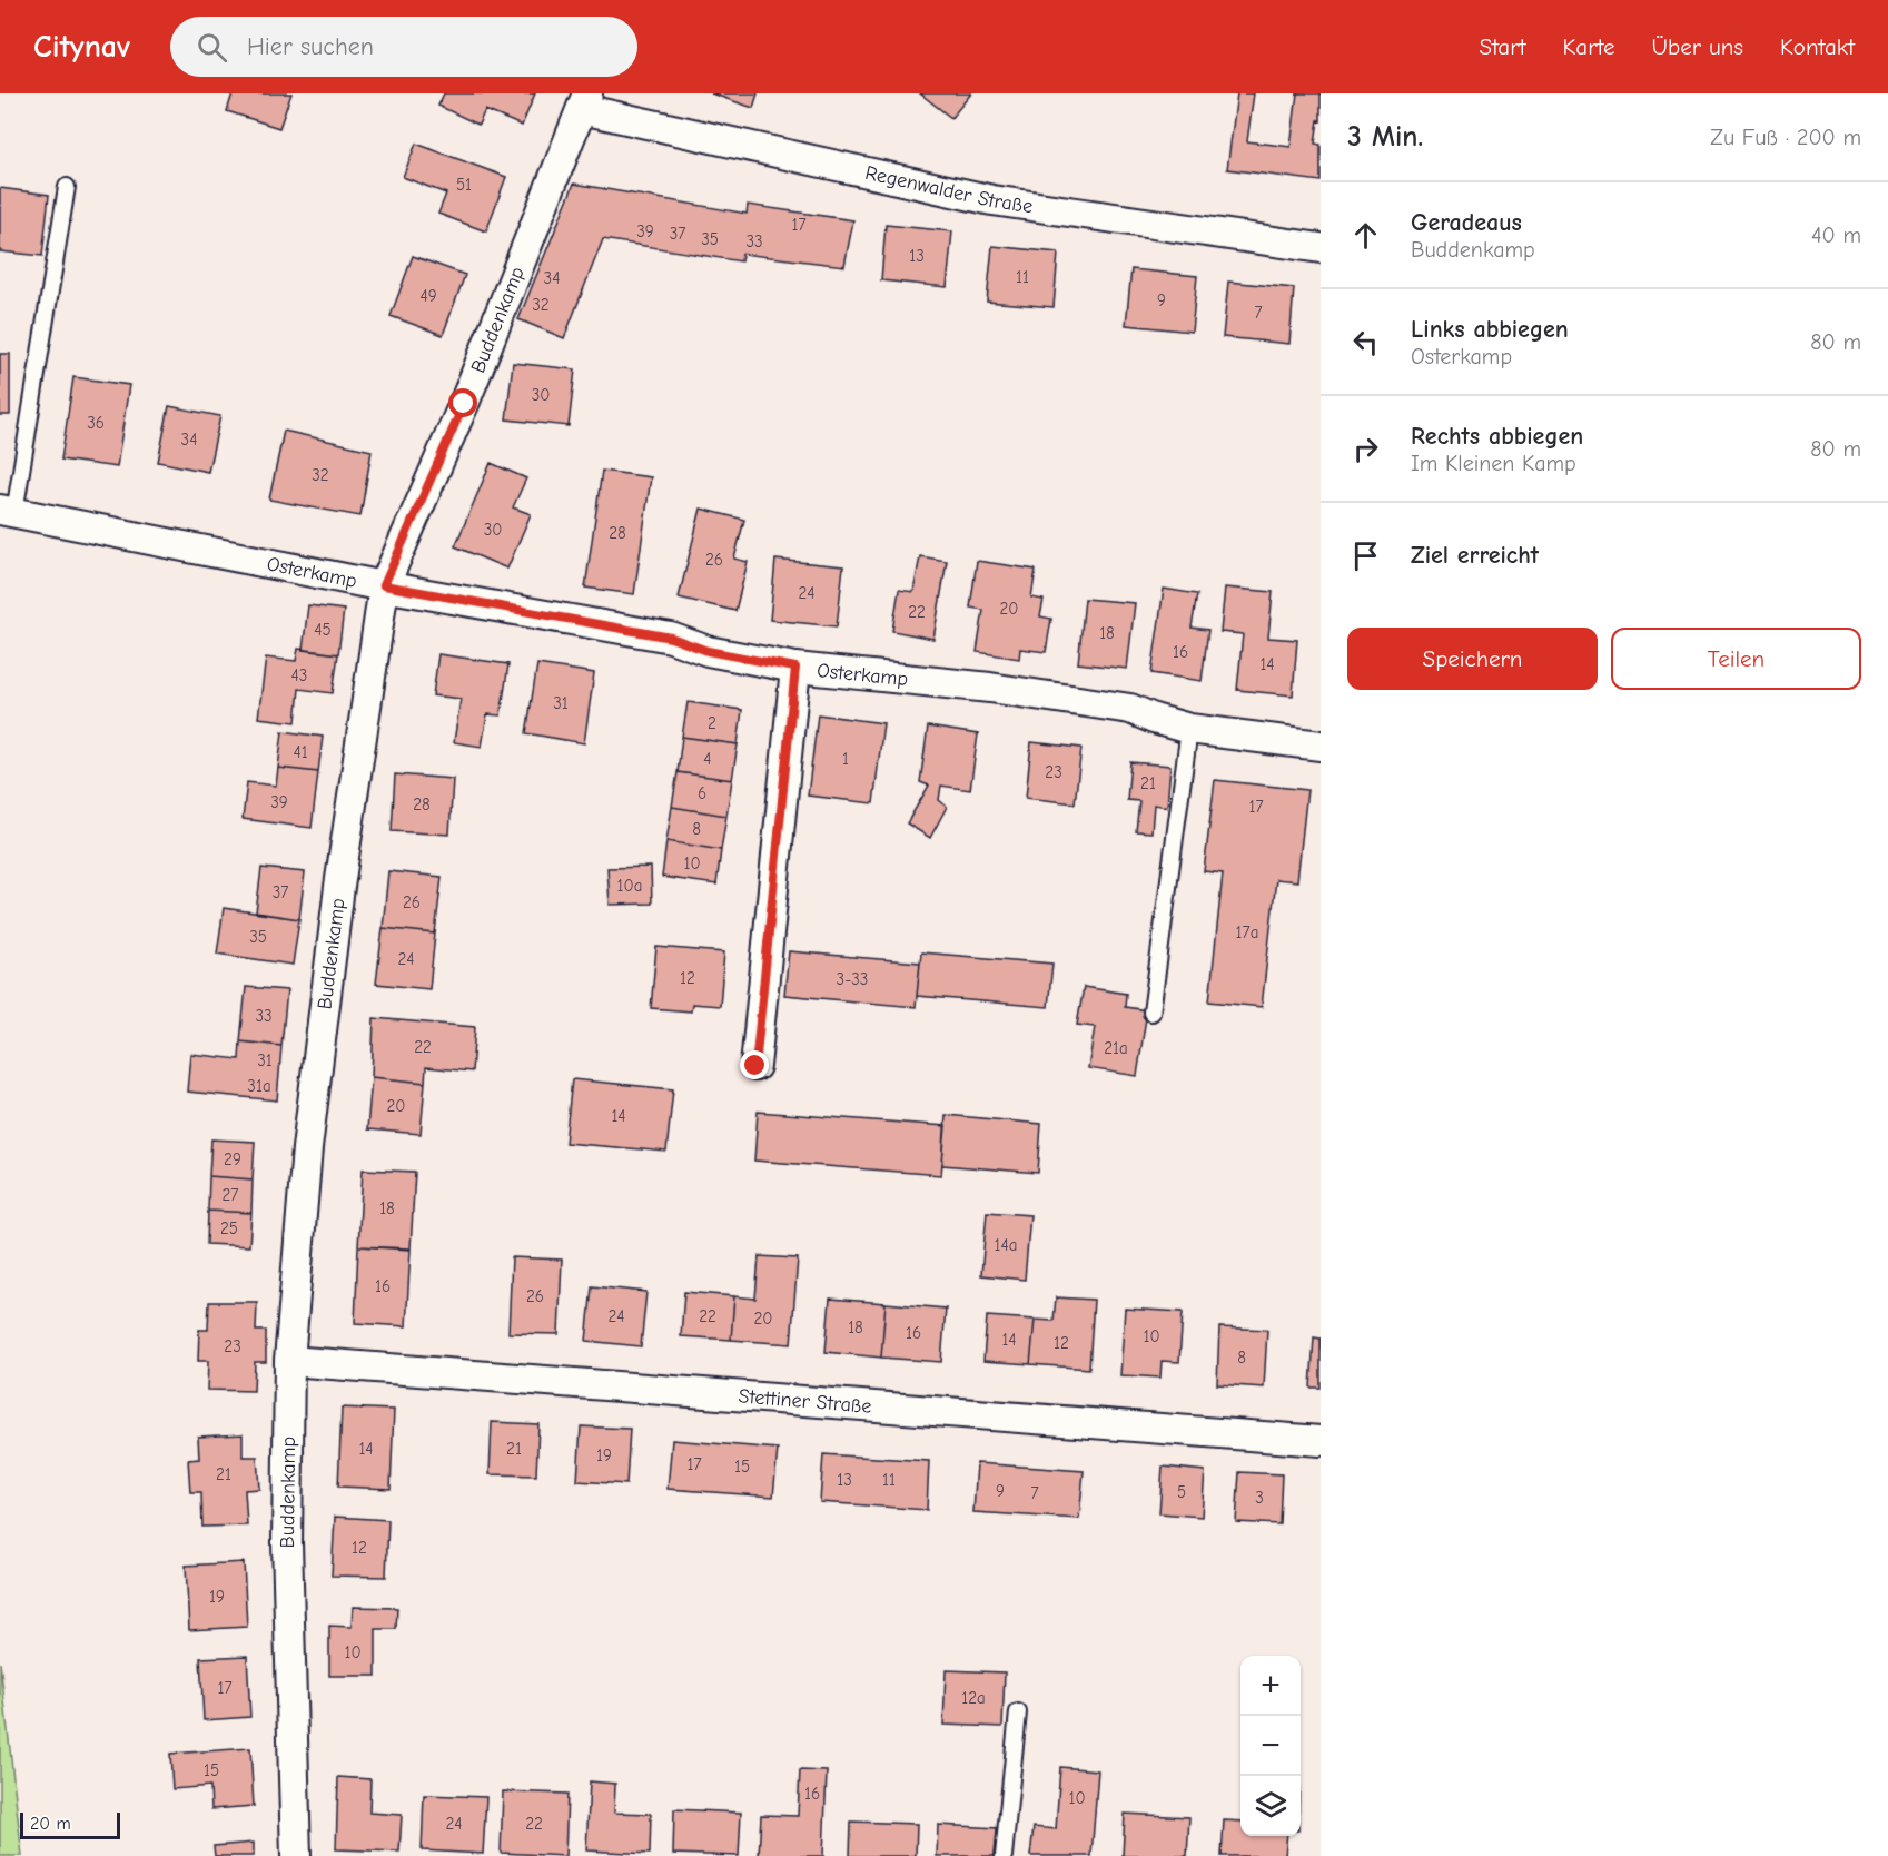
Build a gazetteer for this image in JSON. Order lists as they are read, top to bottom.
{
  "streets": {
    "street": [
      "Regenwalder Straße",
      "Buddenkamp",
      "Osterkamp",
      "Stettiner Straße"
    ]
  },
  "crossings": [
    ["Regenwalder Straße", "Buddenkamp"],
    ["Buddenkamp", "Osterkamp"],
    ["Buddenkamp", "Stettiner Straße"]
  ],
  "house_numbers": [
    "51",
    "17",
    "39",
    "37",
    "35",
    "33",
    "13",
    "11",
    "34",
    "49",
    "9",
    "32",
    "7",
    "30",
    "36",
    "34",
    "32",
    "30",
    "28",
    "26",
    "24",
    "20",
    "22",
    "45",
    "18",
    "16",
    "14",
    "43",
    "31",
    "2",
    "41",
    "4",
    "1",
    "23",
    "21",
    "6",
    "39",
    "28",
    "17",
    "8",
    "10",
    "10a",
    "37",
    "26",
    "17a",
    "35",
    "24",
    "12",
    "3-33",
    "33",
    "22",
    "21a",
    "31",
    "31a",
    "20",
    "14",
    "29",
    "27",
    "18",
    "25",
    "14a",
    "16",
    "26",
    "24",
    "22",
    "20",
    "18",
    "16",
    "10",
    "14",
    "12",
    "23",
    "8",
    "14",
    "21",
    "19",
    "17",
    "15",
    "21",
    "13",
    "11",
    "9",
    "5",
    "7",
    "3",
    "12",
    "19",
    "10",
    "17",
    "12a",
    "15",
    "16",
    "10",
    "24",
    "22"
  ],
  "scale_bar": "20 m",
  "page": {
    "header": "Citynav",
    "search": "Hier suchen",
    "nav": [
      "Start",
      "Karte",
      "Über uns",
      "Kontakt"
    ],
    "heading": ["3 Min.", "Zu Fuß · 200 m"],
    "list": [
      ["Geradeaus", "Buddenkamp", "40 m"],
      ["Links abbiegen", "Osterkamp", "80 m"],
      ["Rechts abbiegen", "Im Kleinen Kamp", "80 m"],
      "Ziel erreicht"
    ],
    "buttons": ["Speichern", "Teilen"],
    "map_buttons": ["+", "−"],
    "scale": "20 m"
  }
}
